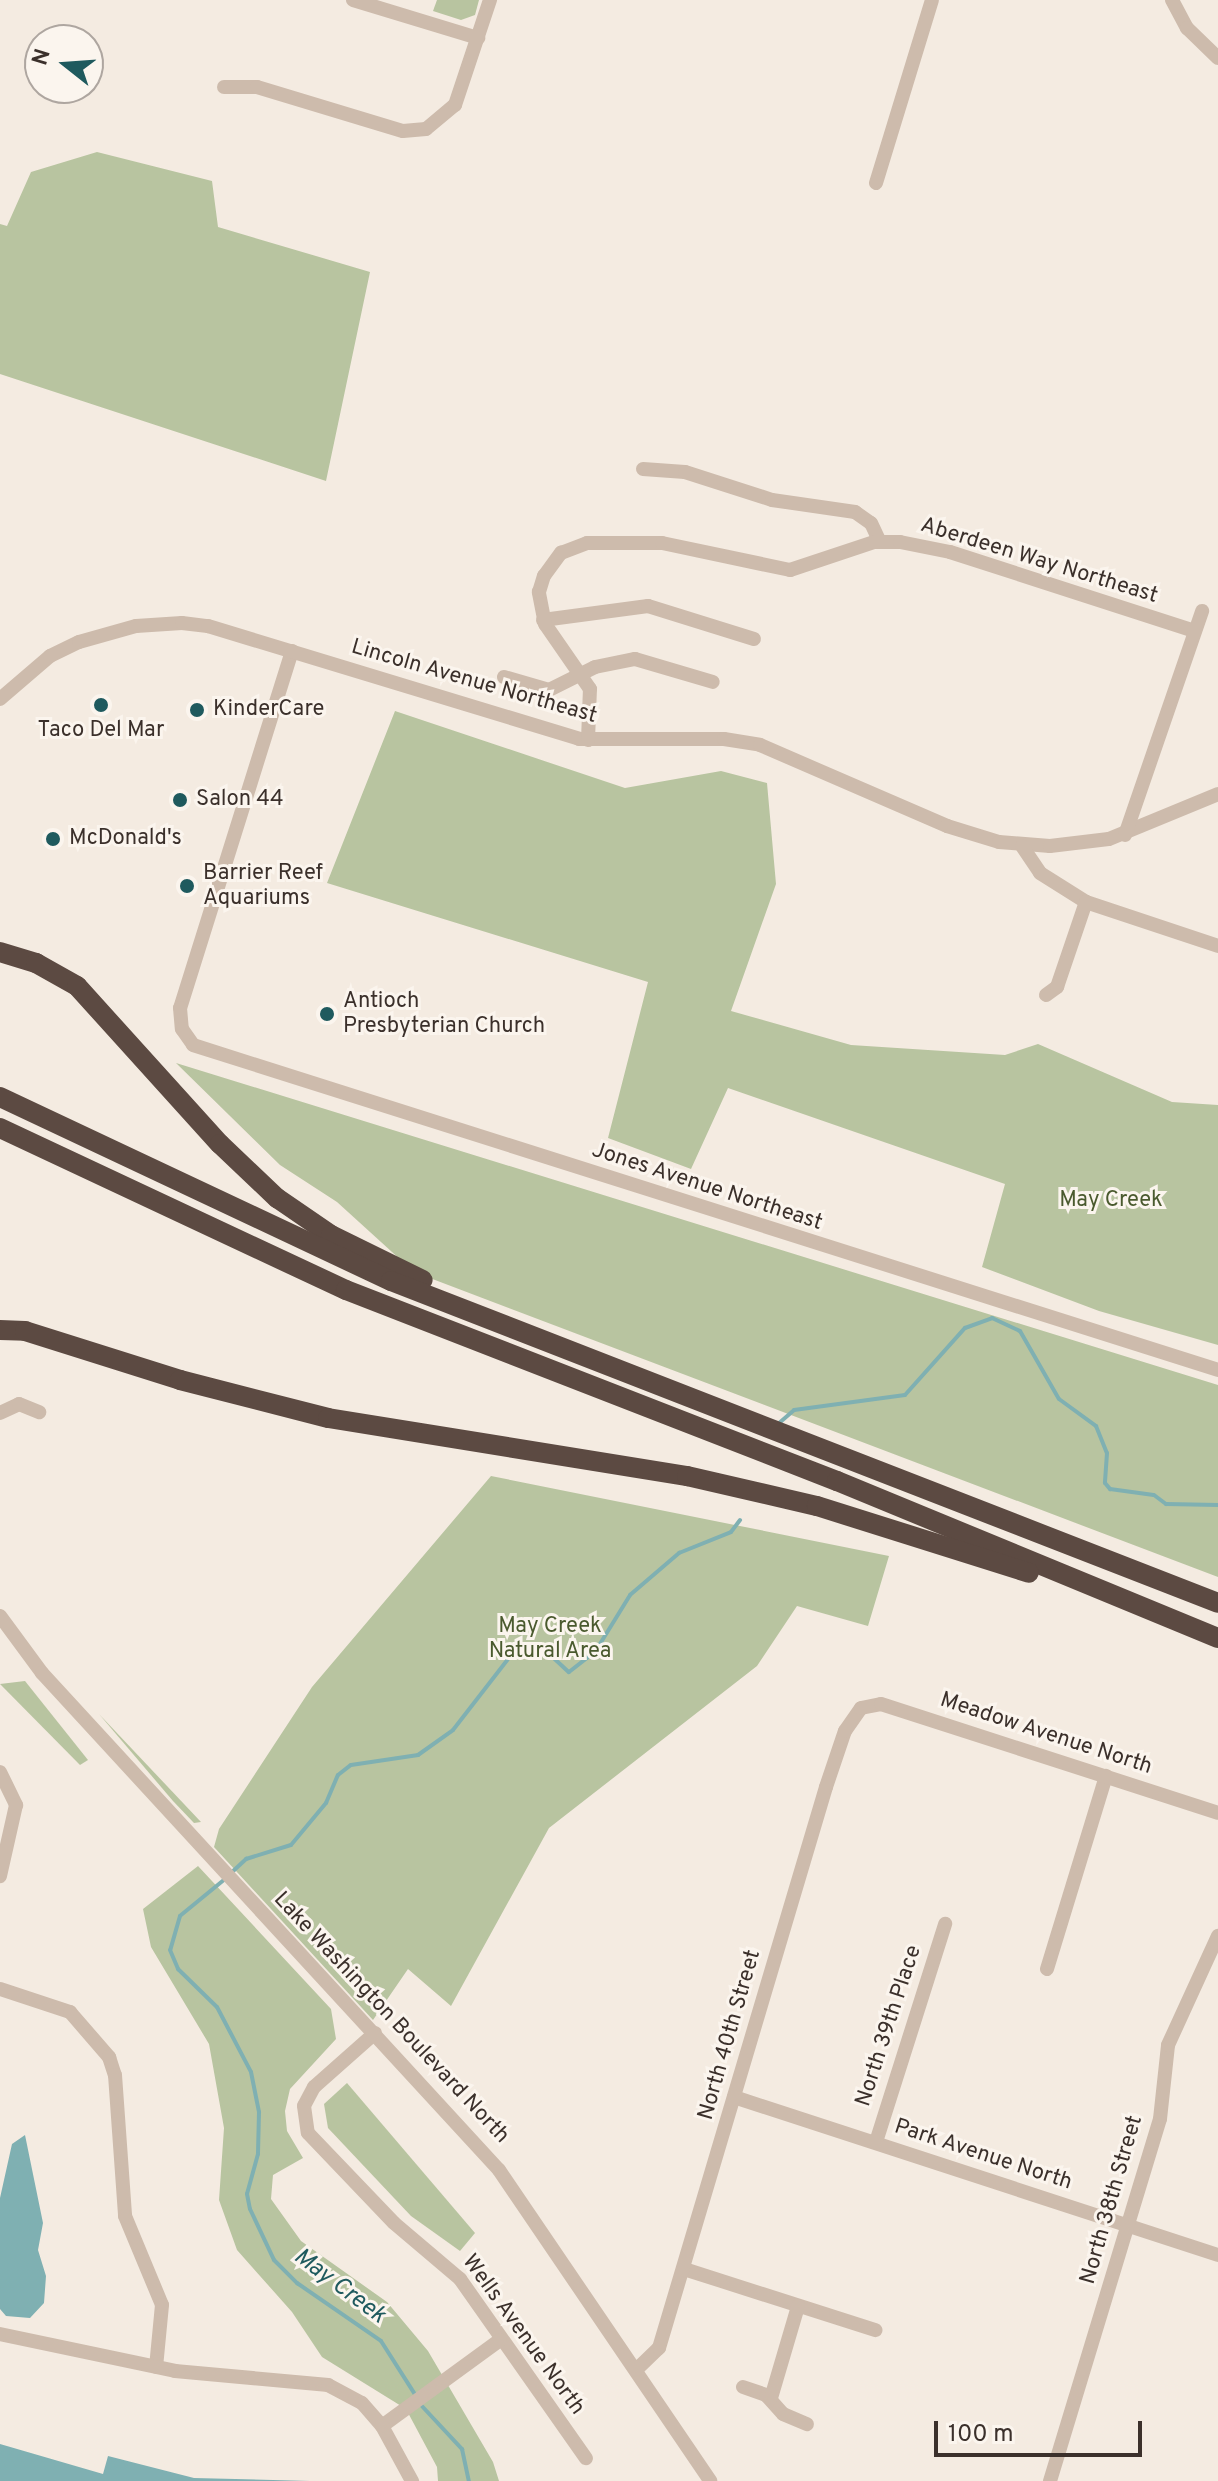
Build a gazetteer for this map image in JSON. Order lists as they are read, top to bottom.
{
  "streets": {
    "street": [
      "Aberdeen Way Northeast",
      "Lincoln Avenue Northeast",
      "Jones Avenue Northeast",
      "Meadow Avenue North",
      "Lake Washington Boulevard North",
      "North 39th Place",
      "North 40th Street",
      "Park Avenue North",
      "North 38th Street",
      "Wells Avenue North"
    ]
  },
  "crossings": [
    ["Lincoln Avenue Northeast", "Jones Avenue Northeast"],
    ["Meadow Avenue North", "North 40th Street"],
    ["Lake Washington Boulevard North", "North 40th Street"],
    ["Lake Washington Boulevard North", "Wells Avenue North"],
    ["North 39th Place", "Park Avenue North"],
    ["North 40th Street", "Park Avenue North"],
    ["Park Avenue North", "North 38th Street"]
  ],
  "water": ["May Creek"],
  "parks": ["May Creek", "May Creek Natural Area"],
  "places": [
    "Taco Del Mar",
    "KinderCare",
    "Salon 44",
    "McDonald's",
    "Barrier Reef Aquariums",
    "Antioch Presbyterian Church"
  ],
  "scale_bar": "100 m",
  "north": "left"
}
